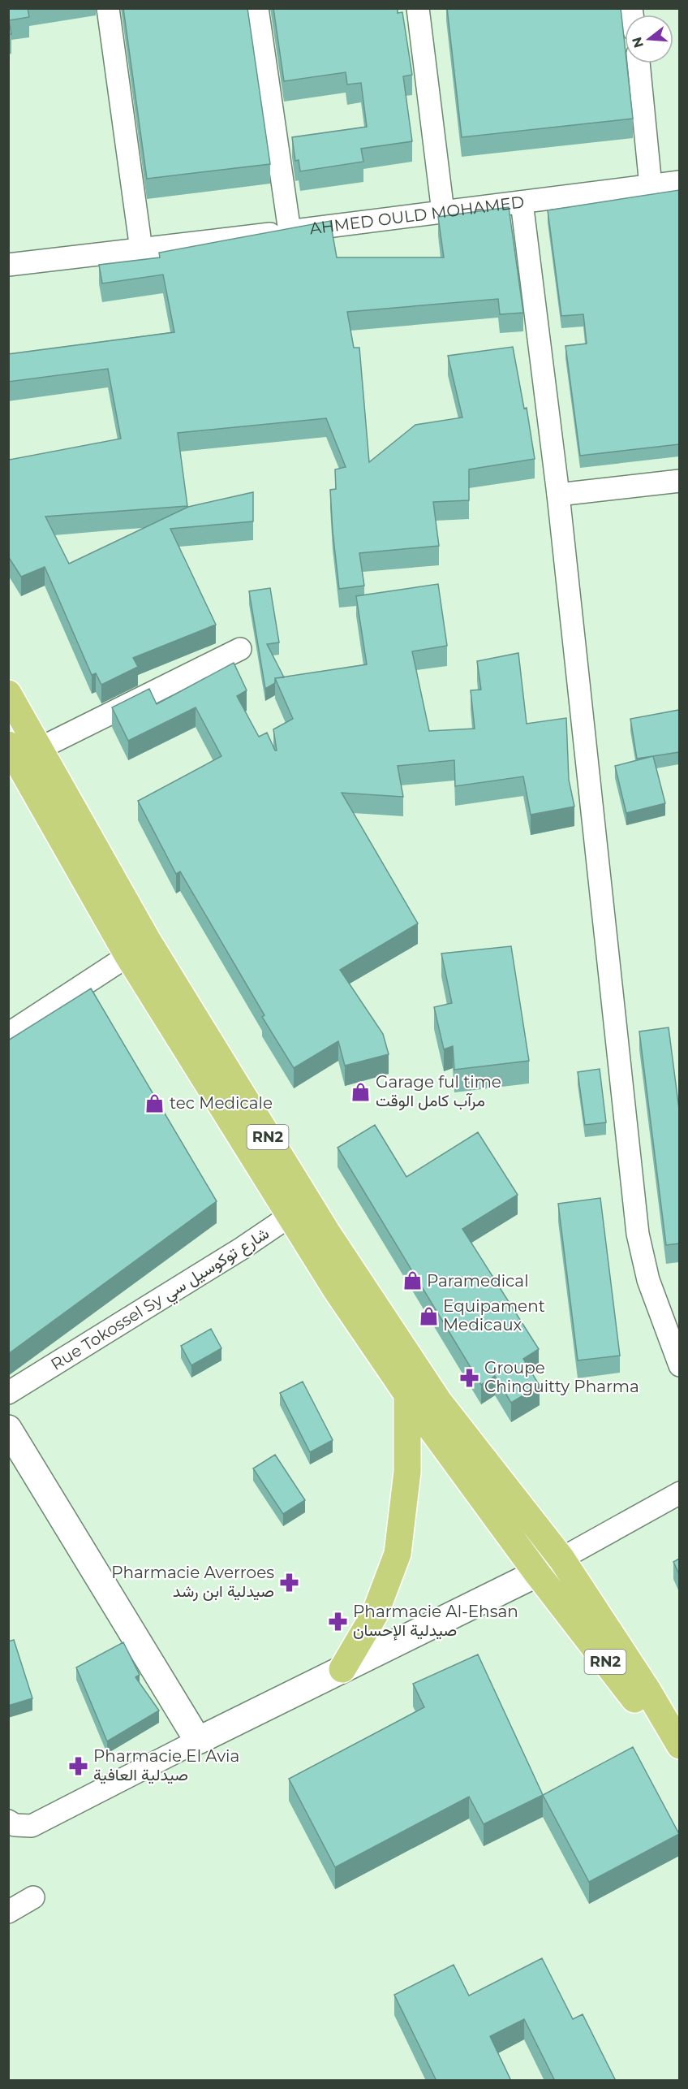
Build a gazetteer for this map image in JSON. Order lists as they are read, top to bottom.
{
  "streets": {
    "highway": ["RN2"],
    "street": ["AHMED OULD MOHAMED", "Rue Tokossel Sy شارع توكوسيل سي"]
  },
  "crossings": [
    ["RN2", "Rue Tokossel Sy شارع توكوسيل سي"]
  ],
  "places": {
    "shop": [
      "Garage ful time مرآب كامل الوقت",
      "tec Medicale",
      "Paramedical",
      "Equipament Medicaux"
    ],
    "pharmacy": [
      "Groupe Chinguitty Pharma",
      "Pharmacie Averroes صيدلية ابن رشد",
      "Pharmacie Al-Ehsan صيدلية الإحسان",
      "Pharmacie El Avia صيدلية العافية"
    ]
  },
  "north": "left"
}
